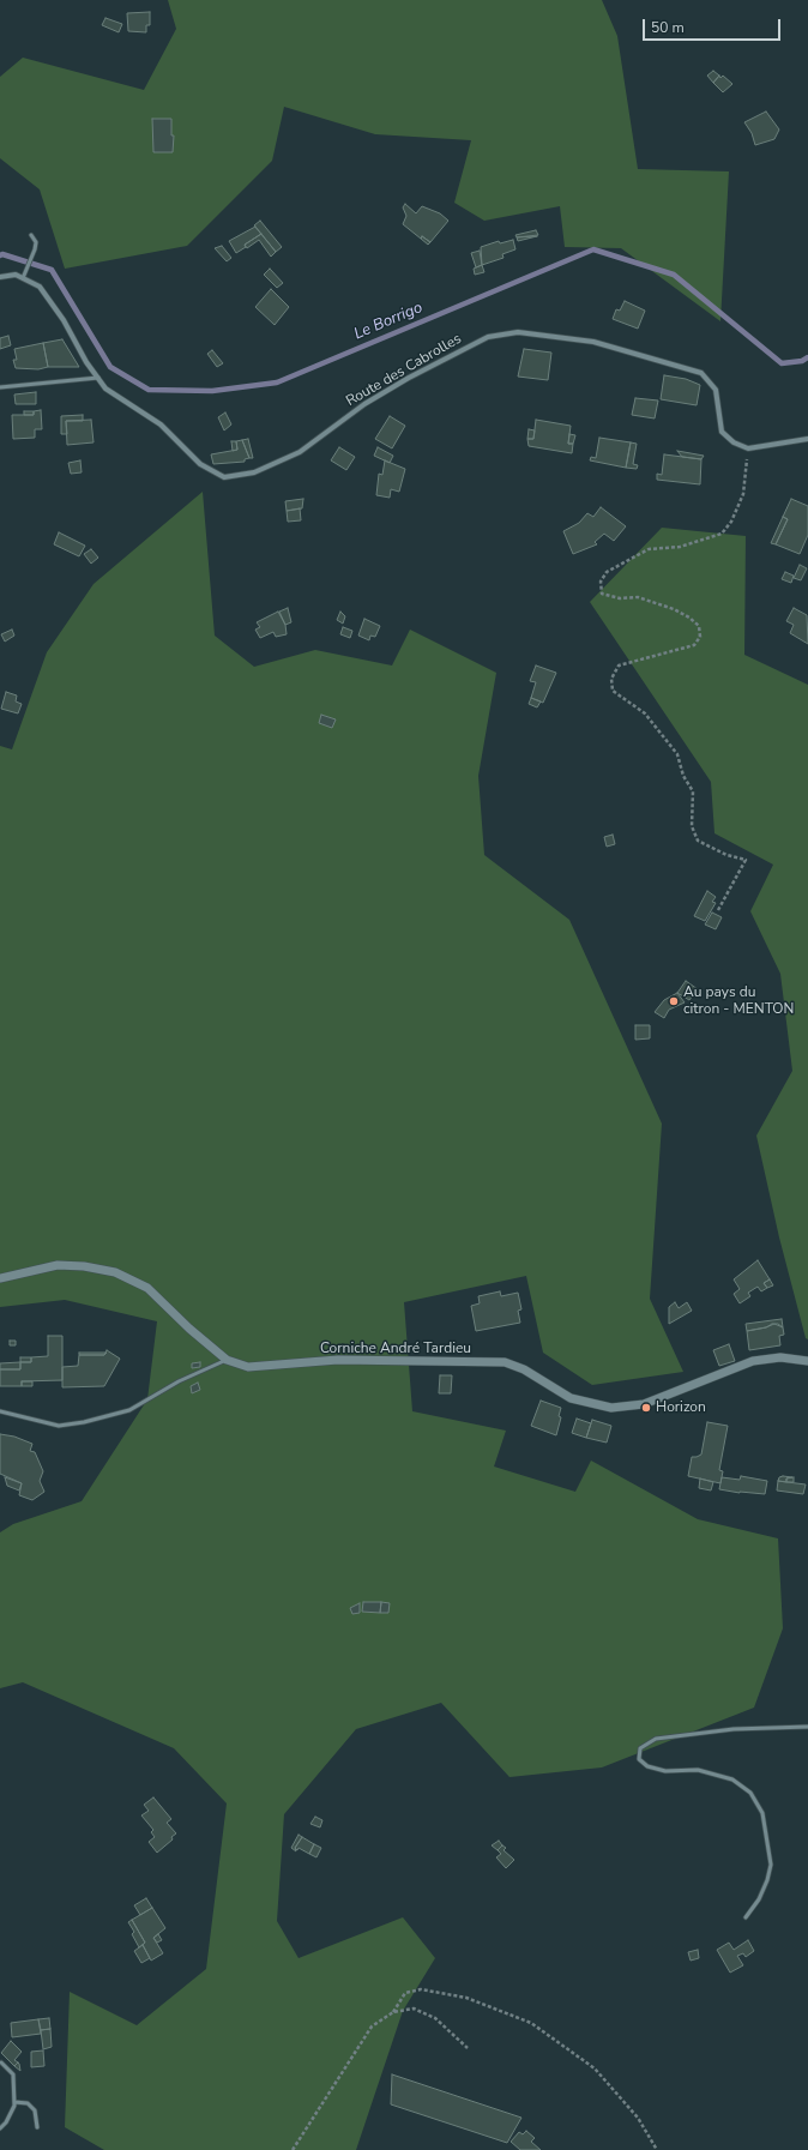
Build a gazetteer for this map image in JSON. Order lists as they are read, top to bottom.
{
  "streets": {
    "street": ["Route des Cabrolles", "Corniche André Tardieu"]
  },
  "water": ["Le Borrigo"],
  "places": ["Au pays du citron - MENTON", "Horizon"],
  "scale_bar": "50 m"
}
